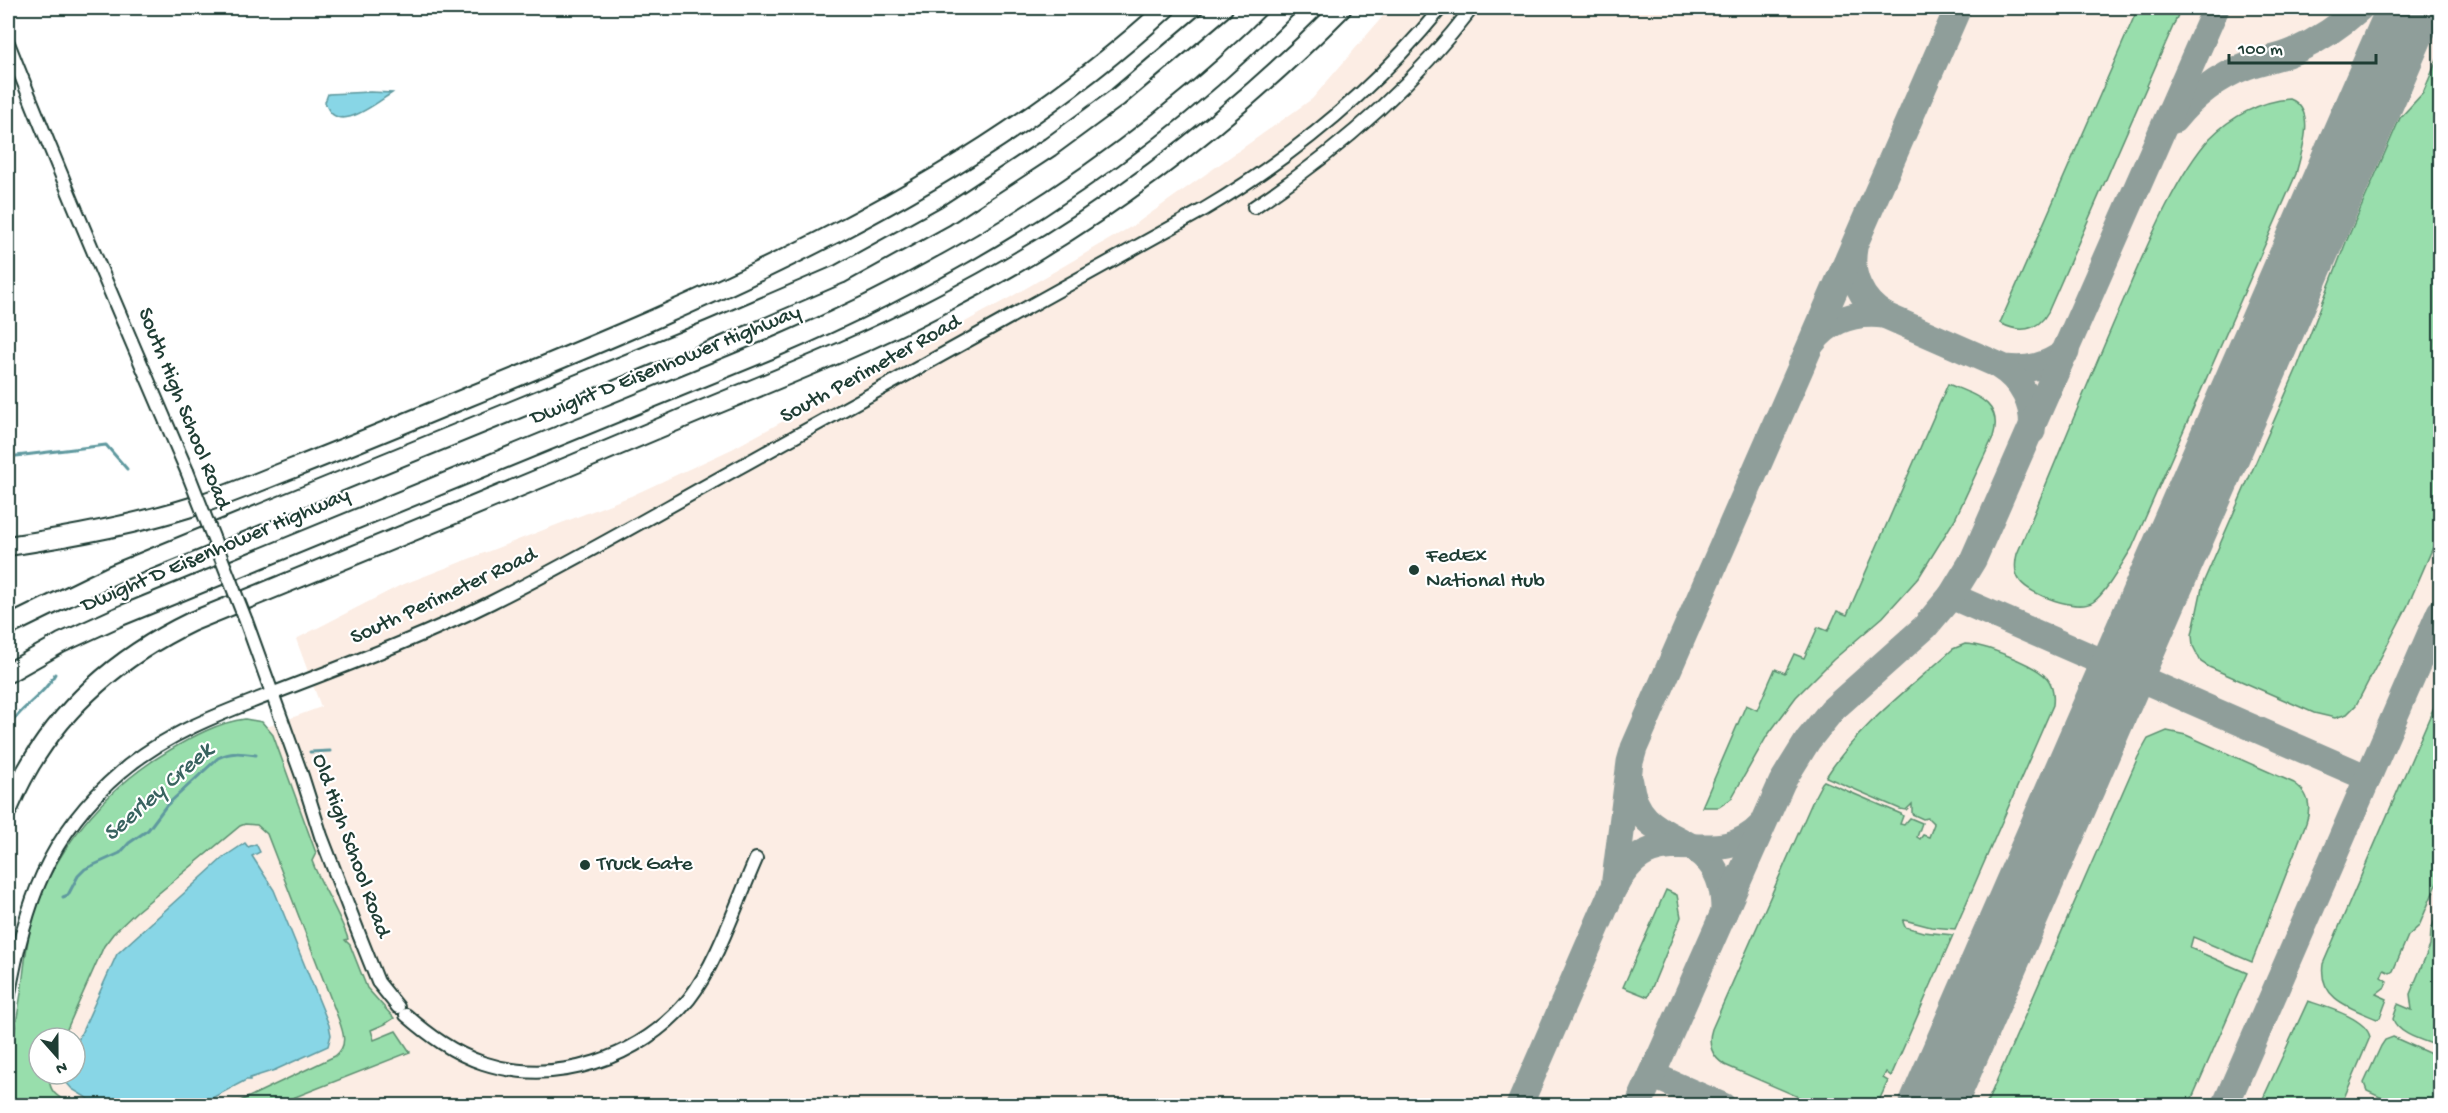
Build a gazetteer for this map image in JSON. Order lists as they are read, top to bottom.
{
  "streets": {
    "highway": ["Dwight D Eisenhower Highway"],
    "street": ["South Perimeter Road", "South High School Road", "Old High School Road"]
  },
  "crossings": [
    ["South Perimeter Road", "South High School Road"],
    ["South Perimeter Road", "Old High School Road"],
    ["South High School Road", "Old High School Road"]
  ],
  "water": ["Seerley Creek"],
  "places": ["FedEx National Hub", "Truck Gate"],
  "scale_bar": "100 m",
  "north": "bottom"
}
